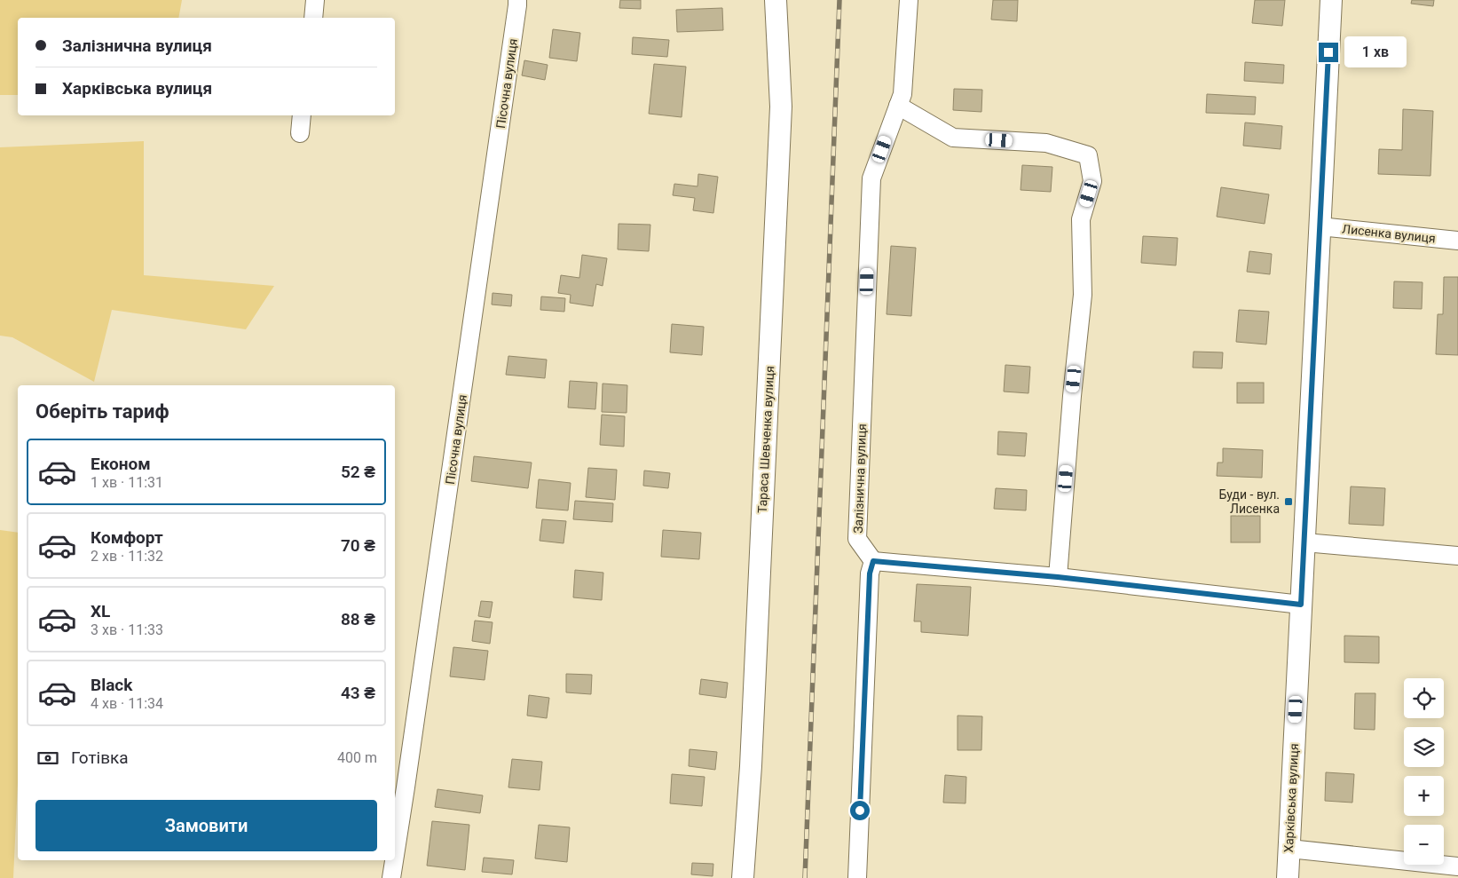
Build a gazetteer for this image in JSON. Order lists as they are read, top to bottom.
{
  "streets": {
    "street": [
      "Пісочна вулиця",
      "Лисенка вулиця",
      "Тараса Шевченка вулиця",
      "Залізнична вулиця",
      "Харківська вулиця"
    ]
  },
  "crossings": [
    ["Лисенка вулиця", "Харківська вулиця"]
  ],
  "places": {
    "transit": ["Буди - вул. Лисенка"]
  },
  "page": {
    "banner": ["Залізнична вулиця", "Харківська вулиця"],
    "bubble": "1 хв",
    "heading": "Оберіть тариф",
    "list": [
      {
        "name": "Економ",
        "note": "1 хв · 11:31",
        "value": "52 ₴"
      },
      {
        "name": "Комфорт",
        "note": "2 хв · 11:32",
        "value": "70 ₴"
      },
      {
        "name": "XL",
        "note": "3 хв · 11:33",
        "value": "88 ₴"
      },
      {
        "name": "Black",
        "note": "4 хв · 11:34",
        "value": "43 ₴"
      }
    ],
    "map_buttons": ["+", "−"],
    "pay": ["Готівка", "400 m"],
    "buttons": "Замовити"
  }
}
